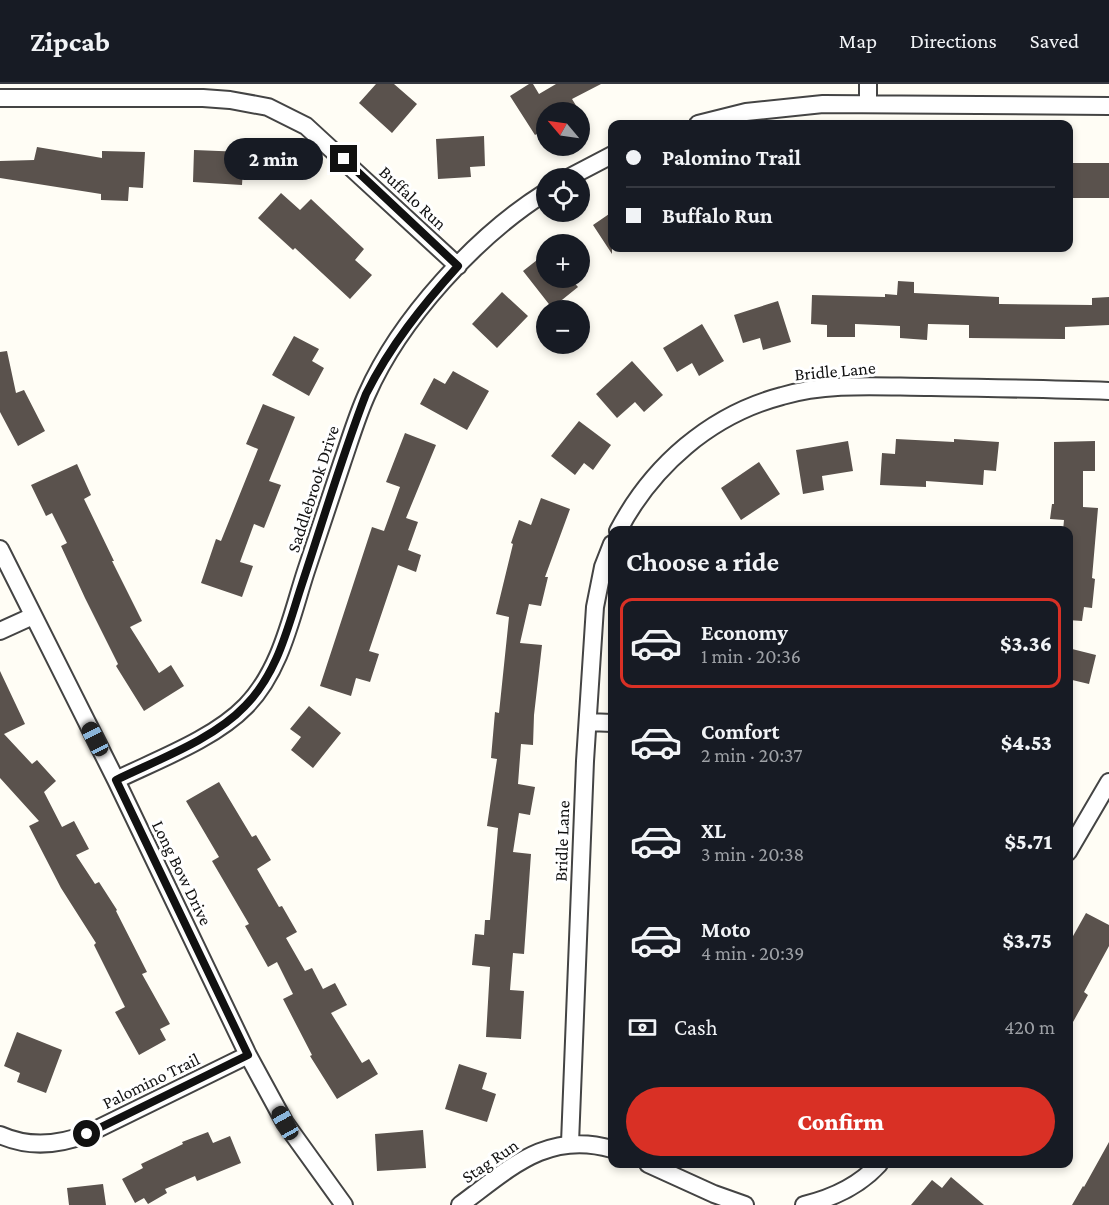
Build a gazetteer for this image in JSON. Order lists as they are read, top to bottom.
{
  "streets": {
    "street": [
      "Buffalo Run",
      "Bridle Lane",
      "Saddlebrook Drive",
      "Long Bow Drive",
      "Palomino Trail",
      "Stag Run"
    ]
  },
  "crossings": [
    ["Buffalo Run", "Saddlebrook Drive"],
    ["Bridle Lane", "Stag Run"],
    ["Saddlebrook Drive", "Long Bow Drive"],
    ["Long Bow Drive", "Palomino Trail"]
  ],
  "north": "top left",
  "page": {
    "header": "Zipcab",
    "nav": ["Map", "Directions", "Saved"],
    "map_buttons": ["+", "−"],
    "banner": ["Palomino Trail", "Buffalo Run"],
    "bubble": "2 min",
    "heading": "Choose a ride",
    "list": [
      {
        "name": "Economy",
        "note": "1 min · 20:36",
        "value": "$3.36"
      },
      {
        "name": "Comfort",
        "note": "2 min · 20:37",
        "value": "$4.53"
      },
      {
        "name": "XL",
        "note": "3 min · 20:38",
        "value": "$5.71"
      },
      {
        "name": "Moto",
        "note": "4 min · 20:39",
        "value": "$3.75"
      }
    ],
    "pay": ["Cash", "420 m"],
    "buttons": "Confirm"
  }
}
